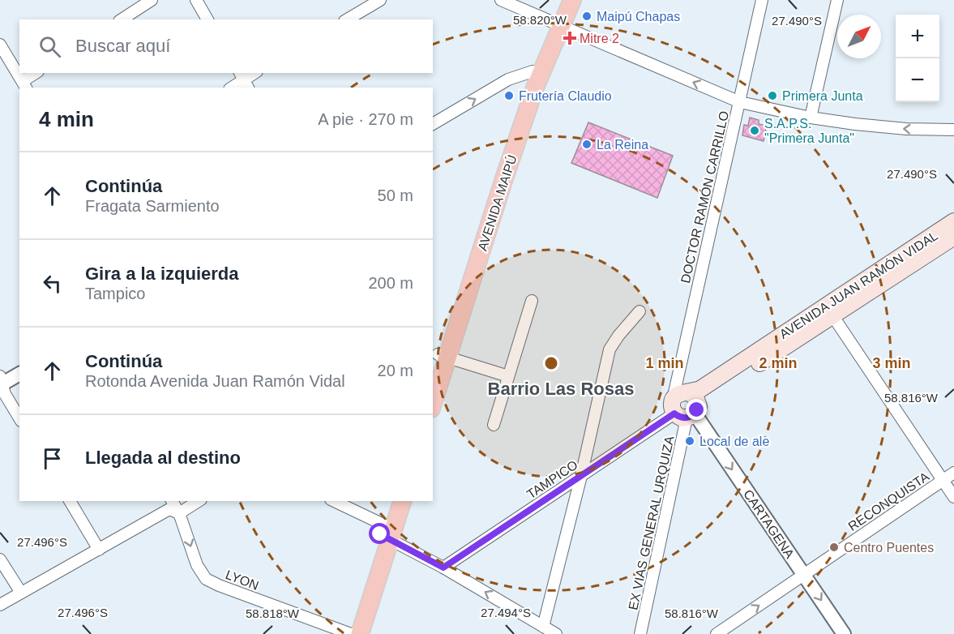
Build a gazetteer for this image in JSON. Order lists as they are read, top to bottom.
{
  "streets": {
    "main road": ["AVENIDA MAIPÚ", "AVENIDA JUAN RAMÓN VIDAL"],
    "street": [
      "DOCTOR RAMÓN CARRILLO",
      "TAMPICO",
      "RECONQUISTA",
      "EX VIAS GENERAL URQUIZA",
      "CARTAGENA",
      "LYON"
    ]
  },
  "crossings": [
    ["DOCTOR RAMÓN CARRILLO", "AVENIDA JUAN RAMÓN VIDAL"],
    ["DOCTOR RAMÓN CARRILLO", "TAMPICO"],
    ["DOCTOR RAMÓN CARRILLO", "EX VIAS GENERAL URQUIZA"],
    ["DOCTOR RAMÓN CARRILLO", "CARTAGENA"],
    ["AVENIDA JUAN RAMÓN VIDAL", "TAMPICO"],
    ["AVENIDA JUAN RAMÓN VIDAL", "EX VIAS GENERAL URQUIZA"],
    ["AVENIDA JUAN RAMÓN VIDAL", "CARTAGENA"],
    ["TAMPICO", "EX VIAS GENERAL URQUIZA"],
    ["TAMPICO", "CARTAGENA"],
    ["RECONQUISTA", "CARTAGENA"],
    ["EX VIAS GENERAL URQUIZA", "CARTAGENA"]
  ],
  "one_way": ["RECONQUISTA", "CARTAGENA", "LYON"],
  "districts": ["Barrio Las Rosas"],
  "places": {
    "other": [
      "Maipú Chapas",
      "Frutería Claudio",
      "Primera Junta",
      "S.A.P.S. \"Primera Junta\"",
      "La Reina",
      "Local de ale",
      "Centro Puentes"
    ],
    "health": ["Mitre 2"]
  },
  "north": "top right",
  "page": {
    "map_buttons": ["+", "−"],
    "search": "Buscar aquí",
    "heading": ["4 min", "A pie · 270 m"],
    "list": [
      ["Continúa", "Fragata Sarmiento", "50 m"],
      ["Gira a la izquierda", "Tampico", "200 m"],
      ["Continúa", "Rotonda Avenida Juan Ramón Vidal", "20 m"],
      "Llegada al destino"
    ]
  },
  "coordinates": [
    "58.820°W",
    "27.490°S",
    "58.816°W",
    "27.496°S",
    "27.494°S",
    "58.818°W"
  ],
  "rings": ["1 min", "2 min", "3 min"]
}
